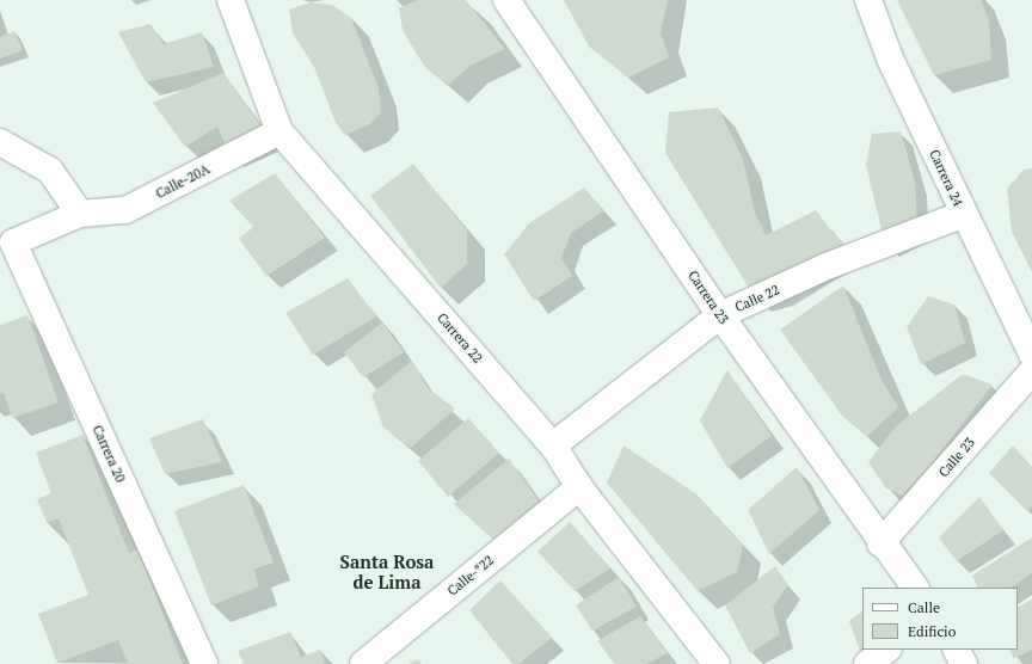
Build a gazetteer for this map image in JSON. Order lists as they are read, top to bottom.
{
  "streets": {
    "street": [
      "Carrera 24",
      "Calle-20A",
      "Carrera 23",
      "Calle 22",
      "Carrera 22",
      "Carrera 20",
      "Calle 23",
      "Calle-*22"
    ]
  },
  "crossings": [
    ["Carrera 24", "Calle 22"],
    ["Calle-20A", "Carrera 22"],
    ["Calle-20A", "Carrera 20"],
    ["Carrera 23", "Calle 22"],
    ["Carrera 23", "Calle 23"],
    ["Calle 22", "Carrera 22"],
    ["Carrera 22", "Calle-*22"]
  ],
  "districts": ["Santa Rosa de Lima"],
  "legend": ["Calle", "Edificio"]
}
